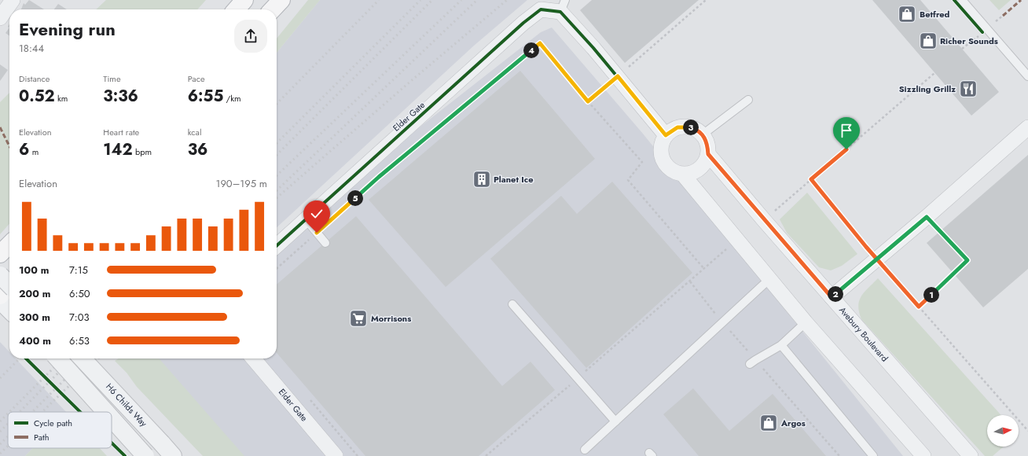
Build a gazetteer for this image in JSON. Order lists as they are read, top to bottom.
{
  "streets": {
    "street": ["Elder Gate", "Avebury Boulevard", "H6 Childs Way"]
  },
  "places": {
    "shop": ["Betfred", "Richer Sounds", "Argos"],
    "restaurant": ["Sizzling Grillz"],
    "building": ["Planet Ice"],
    "supermarket": ["Morrisons"]
  },
  "legend": ["Cycle path", "Path"],
  "north": "right",
  "page": {
    "heading": ["Evening run", "18:44"],
    "pins": [
      "4",
      "3",
      "5",
      "2",
      "1"
    ],
    "stats": [
      ["Distance", "0.52 km"],
      ["Time", "3:36"],
      ["Pace", "6:55 /km"],
      ["Elevation", "6 m"],
      ["Heart rate", "142 bpm"],
      ["kcal", "36"]
    ],
    "chart": ["Elevation", "190–195 m"],
    "list": [
      {
        "name": "100 m",
        "note": "7:15"
      },
      {
        "name": "200 m",
        "note": "6:50"
      },
      {
        "name": "300 m",
        "note": "7:03"
      },
      {
        "name": "400 m",
        "note": "6:53"
      }
    ]
  }
}
